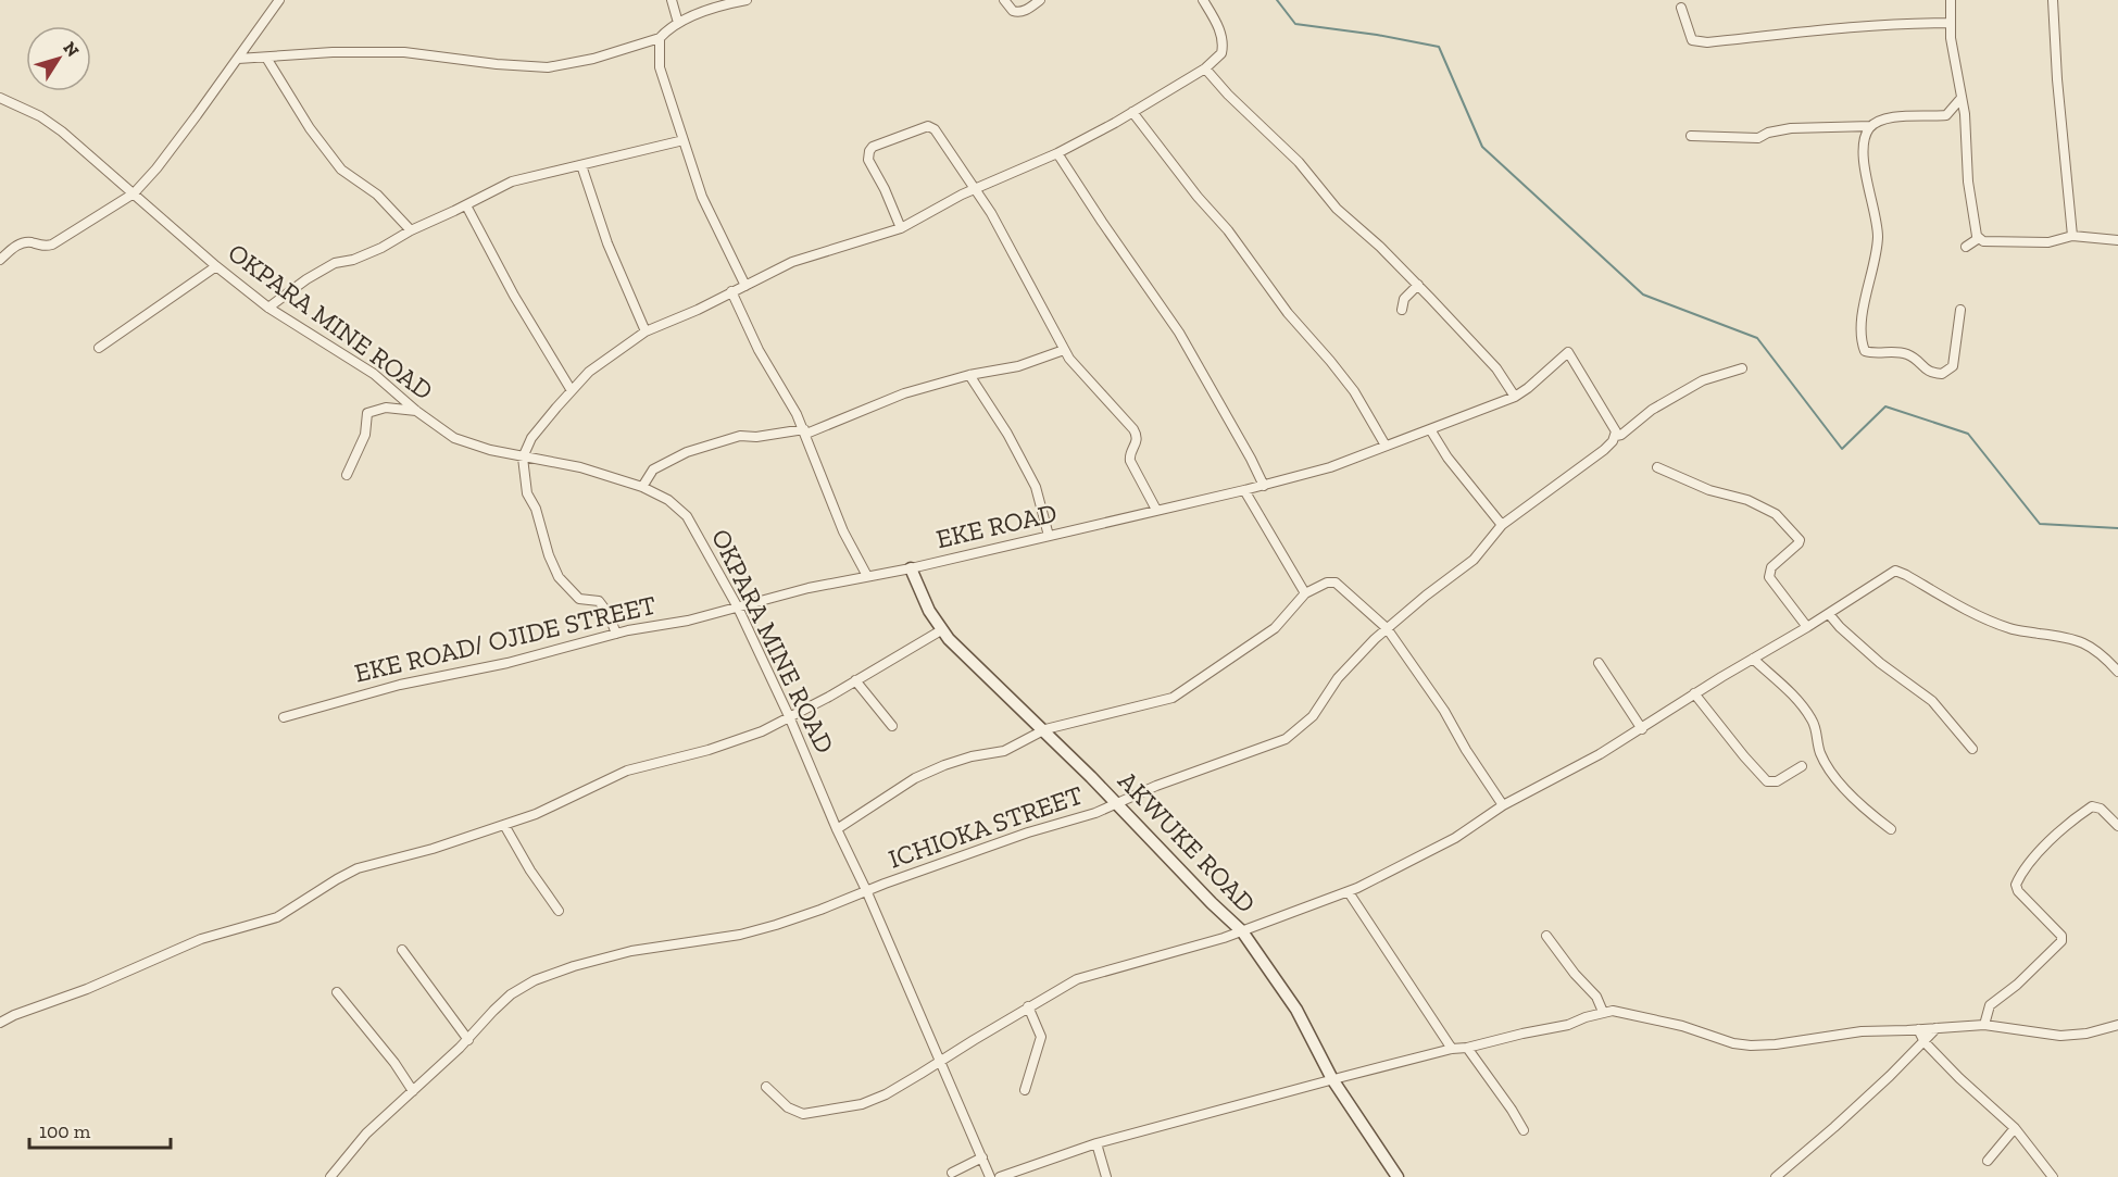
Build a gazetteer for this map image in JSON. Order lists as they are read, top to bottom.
{
  "streets": {
    "main road": ["AKWUKE ROAD"],
    "street": [
      "OKPARA MINE ROAD",
      "EKE ROAD",
      "EKE ROAD/ OJIDE STREET",
      "ICHIOKA STREET"
    ]
  },
  "crossings": [
    ["OKPARA MINE ROAD", "EKE ROAD"],
    ["OKPARA MINE ROAD", "EKE ROAD/ OJIDE STREET"],
    ["OKPARA MINE ROAD", "ICHIOKA STREET"],
    ["EKE ROAD", "EKE ROAD/ OJIDE STREET"],
    ["EKE ROAD", "ICHIOKA STREET"],
    ["EKE ROAD", "AKWUKE ROAD"],
    ["ICHIOKA STREET", "AKWUKE ROAD"]
  ],
  "scale_bar": "100 m",
  "north": "top right"
}
